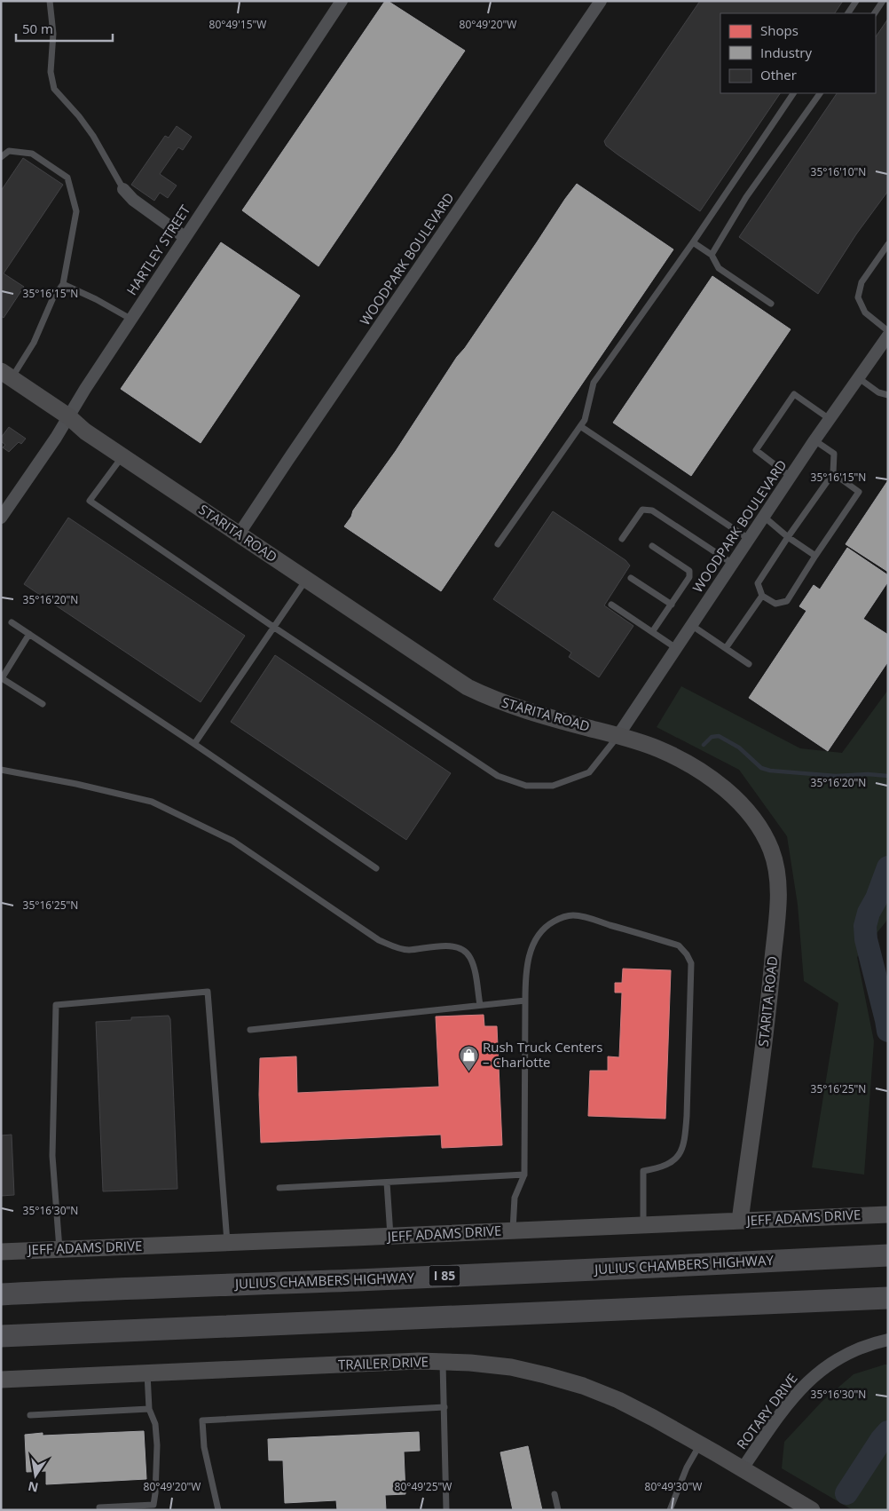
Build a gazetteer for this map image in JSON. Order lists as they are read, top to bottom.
{
  "streets": {
    "highway": ["JULIUS CHAMBERS HIGHWAY", "I 85"],
    "street": [
      "HARTLEY STREET",
      "WOODPARK BOULEVARD",
      "STARITA ROAD",
      "JEFF ADAMS DRIVE",
      "TRAILER DRIVE",
      "ROTARY DRIVE"
    ]
  },
  "crossings": [
    ["HARTLEY STREET", "STARITA ROAD"],
    ["WOODPARK BOULEVARD", "STARITA ROAD"],
    ["STARITA ROAD", "JEFF ADAMS DRIVE"],
    ["TRAILER DRIVE", "ROTARY DRIVE"]
  ],
  "places": {
    "shop": ["Rush Truck Centers – Charlotte"]
  },
  "legend": ["Shops", "Industry", "Other"],
  "scale_bar": "50 m",
  "north": "bottom",
  "coordinates": [
    "80°49'15\"W",
    "80°49'20\"W",
    "35°16'10\"N",
    "35°16'15\"N",
    "35°16'20\"N",
    "35°16'25\"N",
    "35°16'30\"N",
    "80°49'25\"W",
    "80°49'30\"W"
  ]
}
